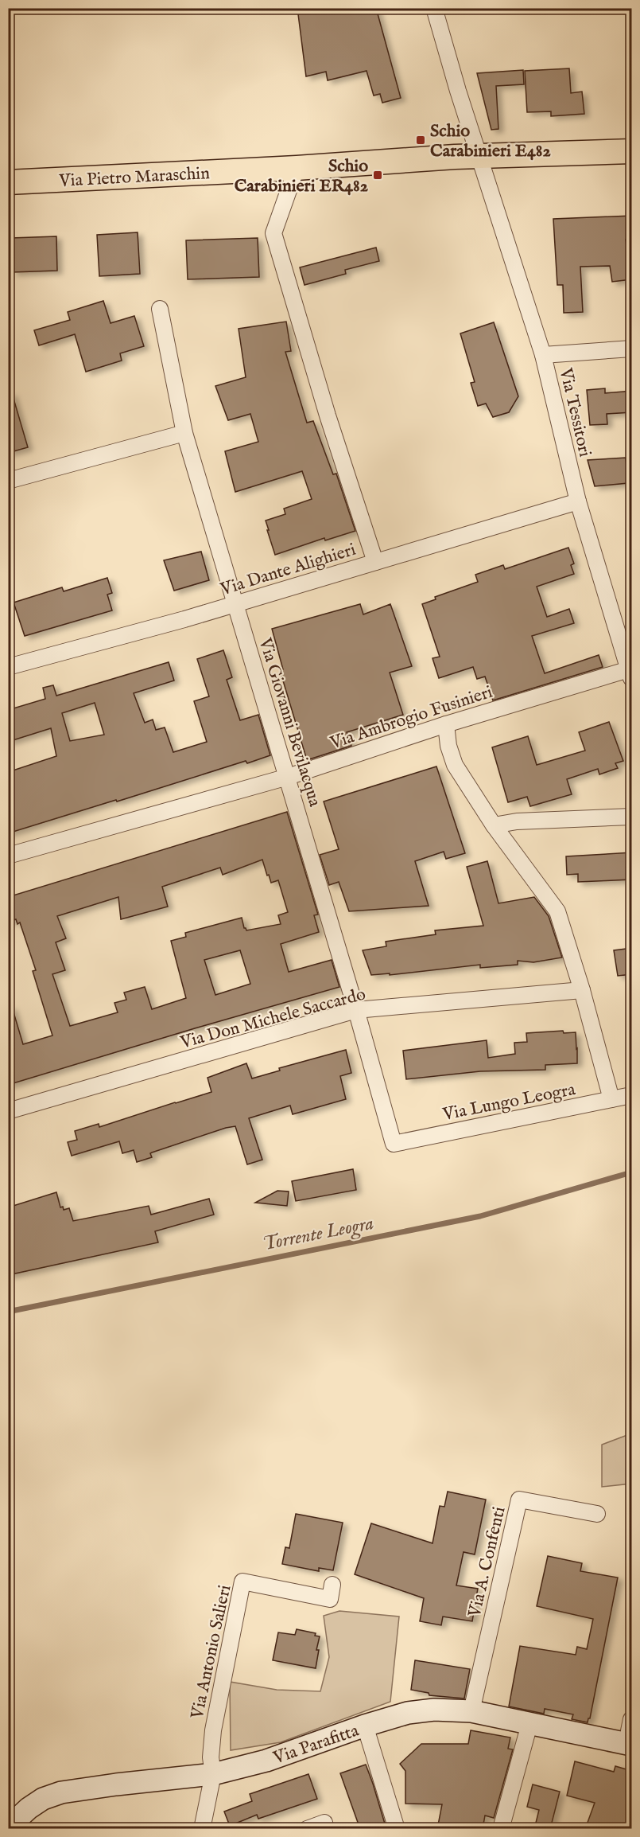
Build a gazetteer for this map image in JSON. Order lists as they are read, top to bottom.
{
  "streets": {
    "main road": ["Via Pietro Maraschin"],
    "street": [
      "Via Tessitori",
      "Via Dante Alighieri",
      "Via Ambrogio Fusinieri",
      "Via Giovanni Bevilacqua",
      "Via Don Michele Saccardo",
      "Via Lungo Leogra",
      "Via A. Confenti",
      "Via Antonio Salieri",
      "Via Parafitta"
    ]
  },
  "crossings": [
    ["Via Pietro Maraschin", "Via Tessitori"],
    ["Via Tessitori", "Via Dante Alighieri"],
    ["Via Tessitori", "Via Ambrogio Fusinieri"],
    ["Via Dante Alighieri", "Via Giovanni Bevilacqua"],
    ["Via Ambrogio Fusinieri", "Via Giovanni Bevilacqua"],
    ["Via Giovanni Bevilacqua", "Via Don Michele Saccardo"],
    ["Via Giovanni Bevilacqua", "Via Lungo Leogra"],
    ["Via A. Confenti", "Via Parafitta"],
    ["Via Antonio Salieri", "Via Parafitta"]
  ],
  "water": ["Torrente Leogra"],
  "places": {
    "transit": ["Schio Carabinieri E482", "Schio Carabinieri ER482"]
  }
}
